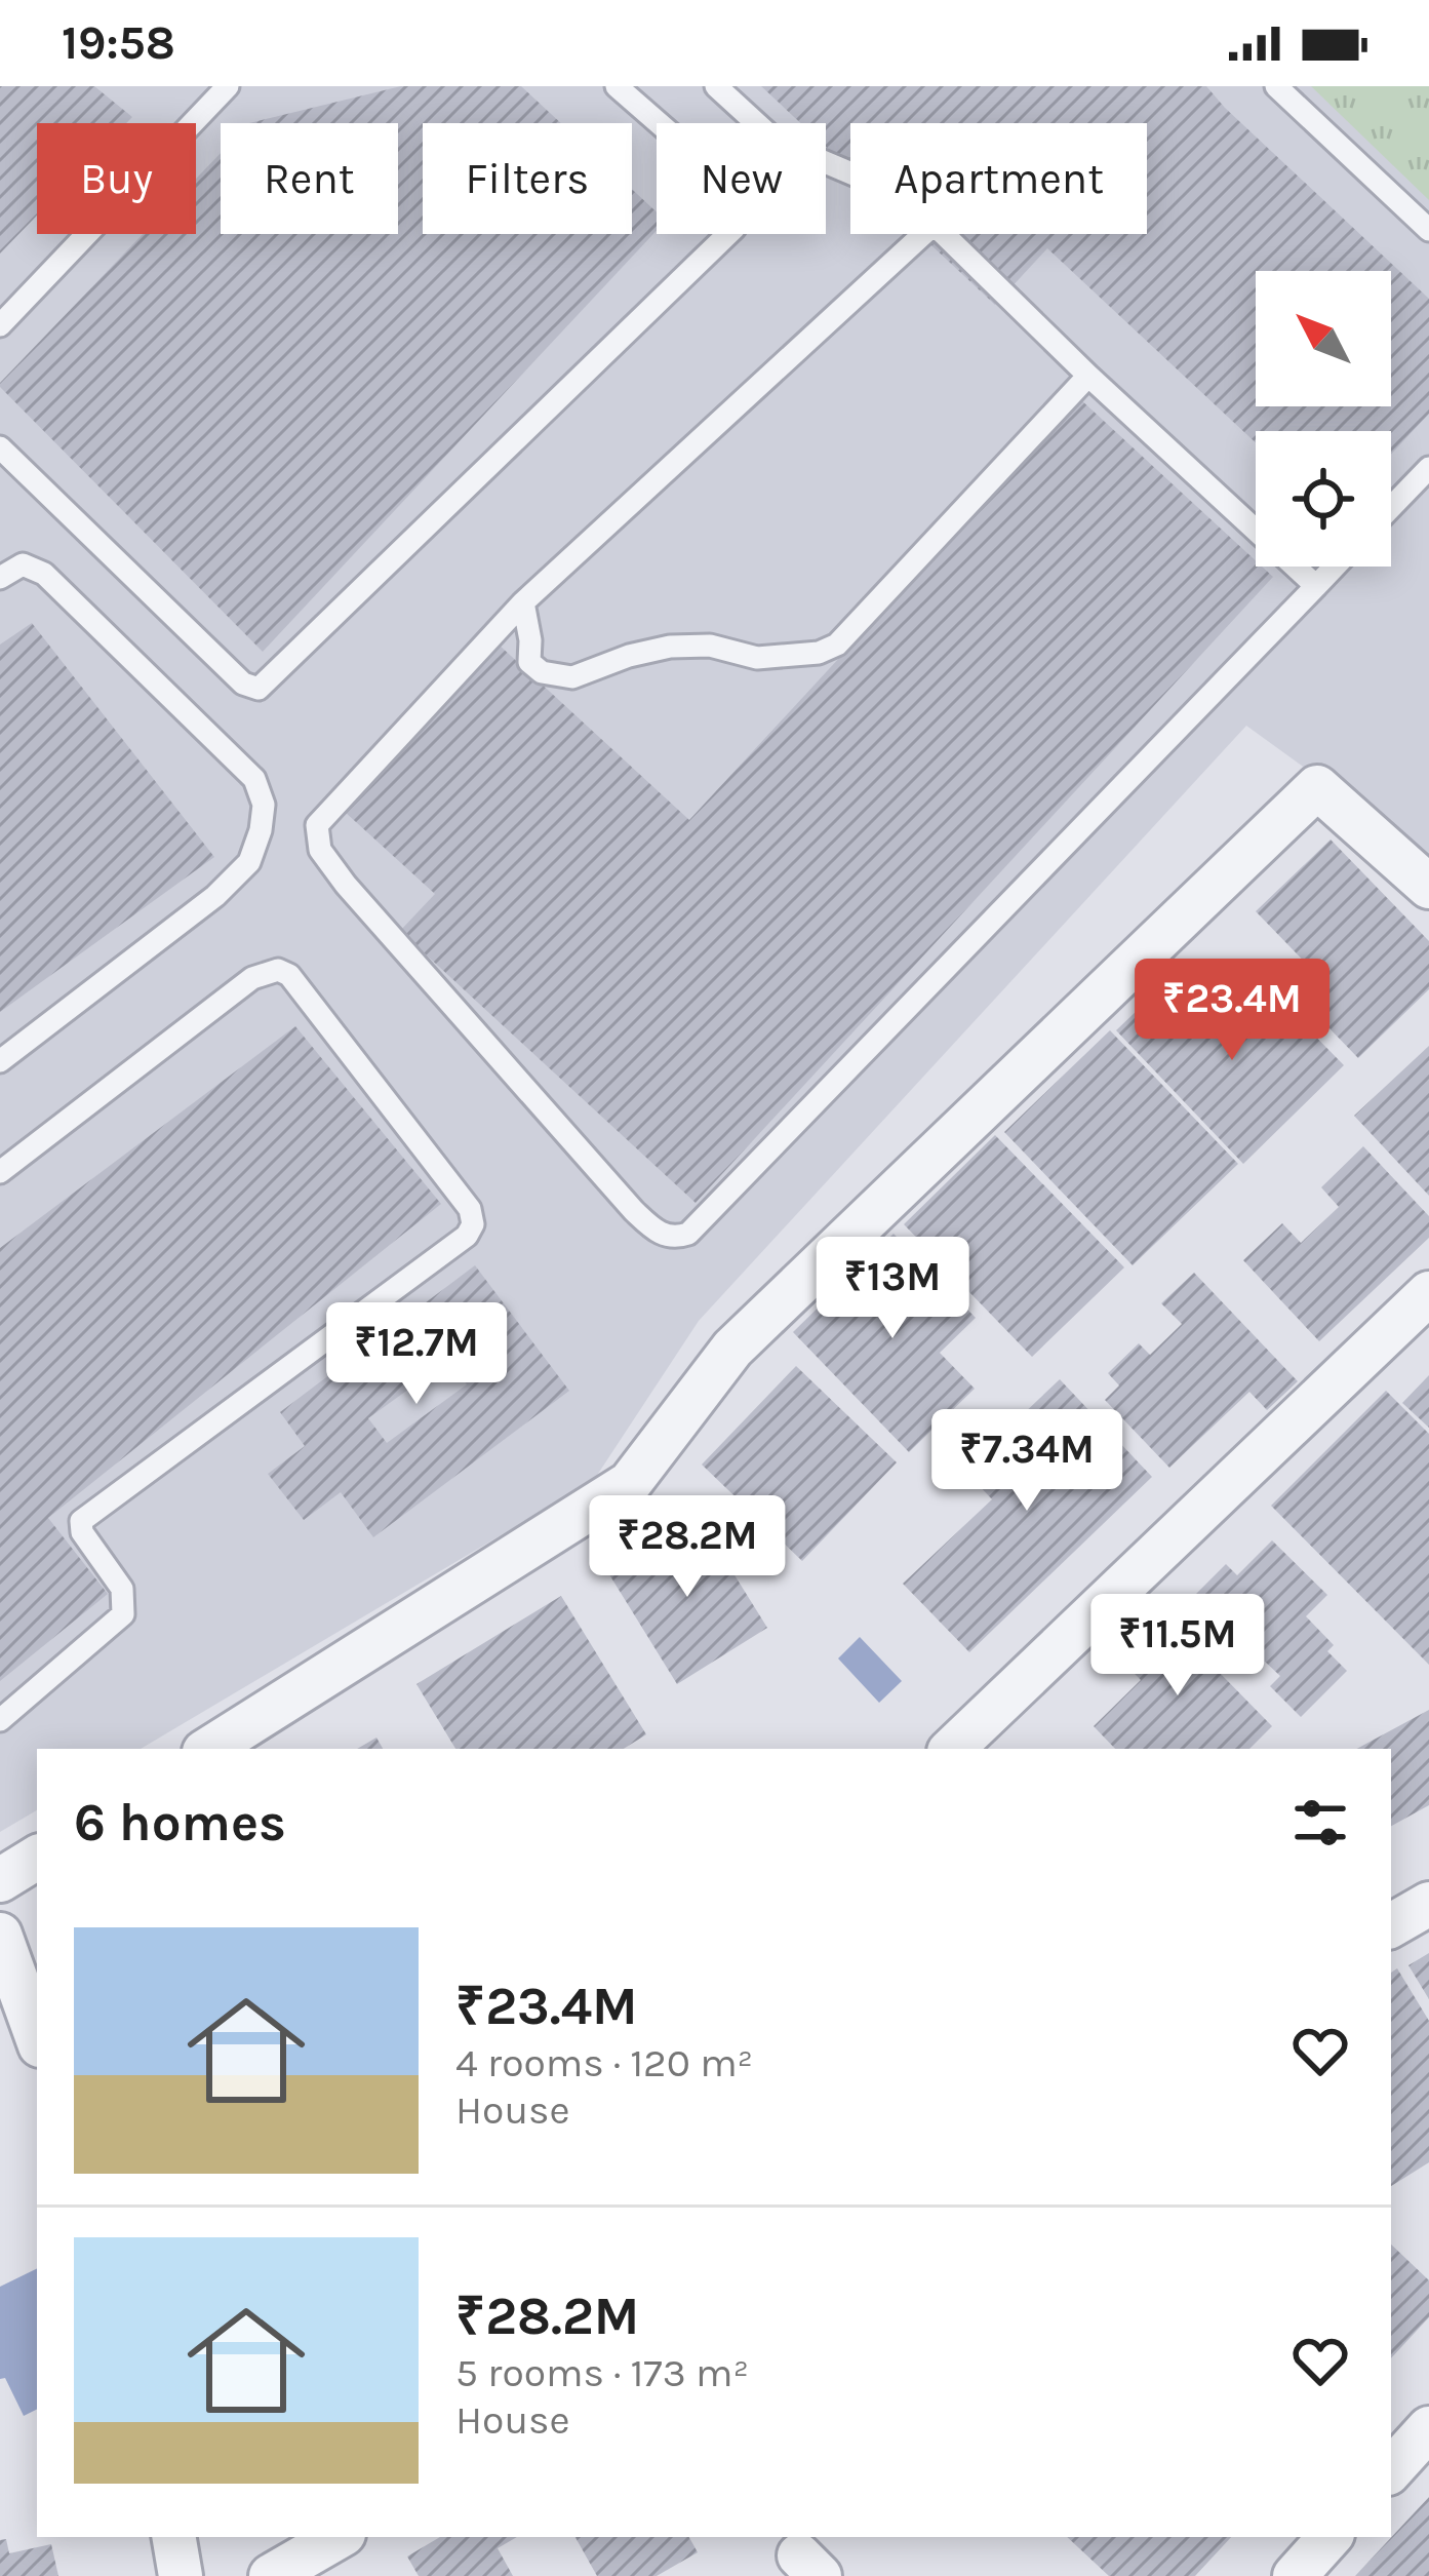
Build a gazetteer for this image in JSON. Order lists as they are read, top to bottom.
{
  "north": "top left",
  "page": {
    "status": "19:58",
    "chip": [
      "Buy",
      "Rent",
      "Filters",
      "New",
      "Apartment"
    ],
    "price": [
      "₹23.4M",
      "₹13M",
      "₹12.7M",
      "₹7.34M",
      "₹28.2M",
      "₹11.5M"
    ],
    "heading": "6 homes",
    "list": [
      {
        "name": "₹23.4M",
        "note": "4 rooms · 120 m² · House"
      },
      {
        "name": "₹28.2M",
        "note": "5 rooms · 173 m² · House"
      }
    ]
  }
}
